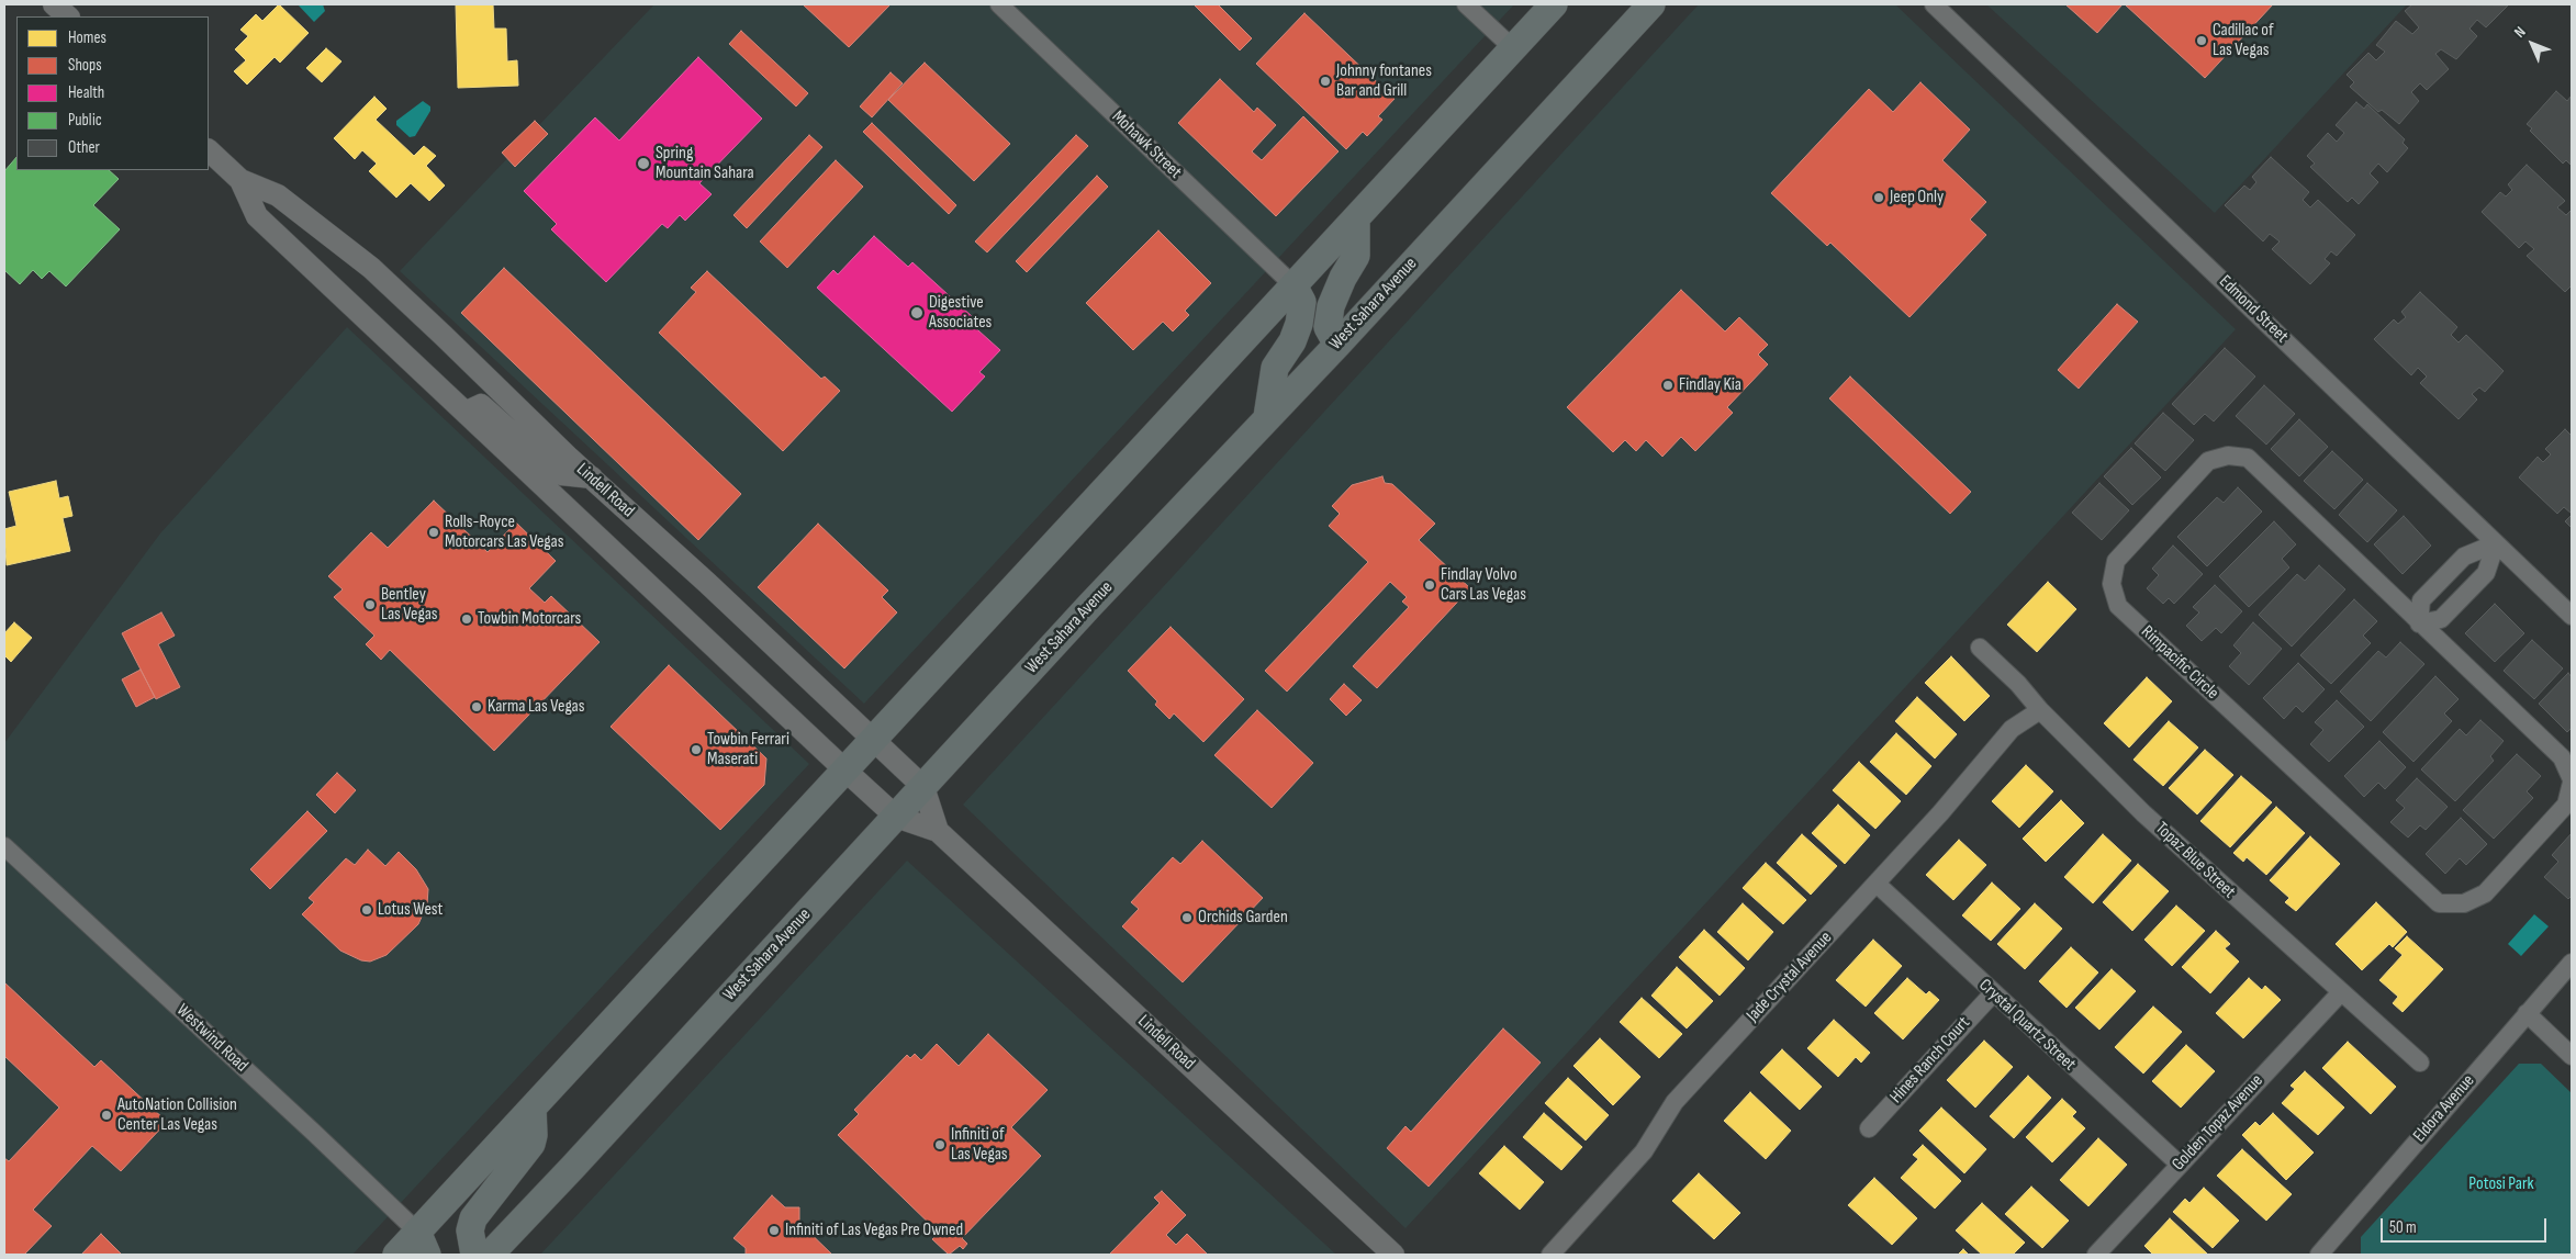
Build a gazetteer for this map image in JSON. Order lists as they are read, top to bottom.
{
  "streets": {
    "main road": ["West Sahara Avenue"],
    "street": [
      "Mohawk Street",
      "Edmond Street",
      "Lindell Road",
      "Rimpacific Circle",
      "Topaz Blue Street",
      "Jade Crystal Avenue",
      "Crystal Quartz Street",
      "Westwind Road",
      "Hines Ranch Court",
      "Eldora Avenue",
      "Golden Topaz Avenue"
    ]
  },
  "crossings": [
    ["West Sahara Avenue", "Lindell Road"],
    ["Topaz Blue Street", "Jade Crystal Avenue"],
    ["Topaz Blue Street", "Golden Topaz Avenue"],
    ["Jade Crystal Avenue", "Crystal Quartz Street"],
    ["Crystal Quartz Street", "Hines Ranch Court"],
    ["Crystal Quartz Street", "Golden Topaz Avenue"]
  ],
  "parks": ["Potosi Park"],
  "places": [
    "Cadillac of Las Vegas",
    "Johnny fontanes Bar and Grill",
    "Spring Mountain Sahara",
    "Jeep Only",
    "Digestive Associates",
    "Findlay Kia",
    "Rolls-Royce Motorcars Las Vegas",
    "Findlay Volvo Cars Las Vegas",
    "Bentley Las Vegas",
    "Towbin Motorcars",
    "Karma Las Vegas",
    "Towbin Ferrari Maserati",
    "Lotus West",
    "Orchids Garden",
    "AutoNation Collision Center Las Vegas",
    "Infiniti of Las Vegas",
    "Infiniti of Las Vegas Pre Owned"
  ],
  "legend": [
    "Homes",
    "Shops",
    "Health",
    "Public",
    "Other"
  ],
  "scale_bar": "50 m",
  "north": "top left"
}
